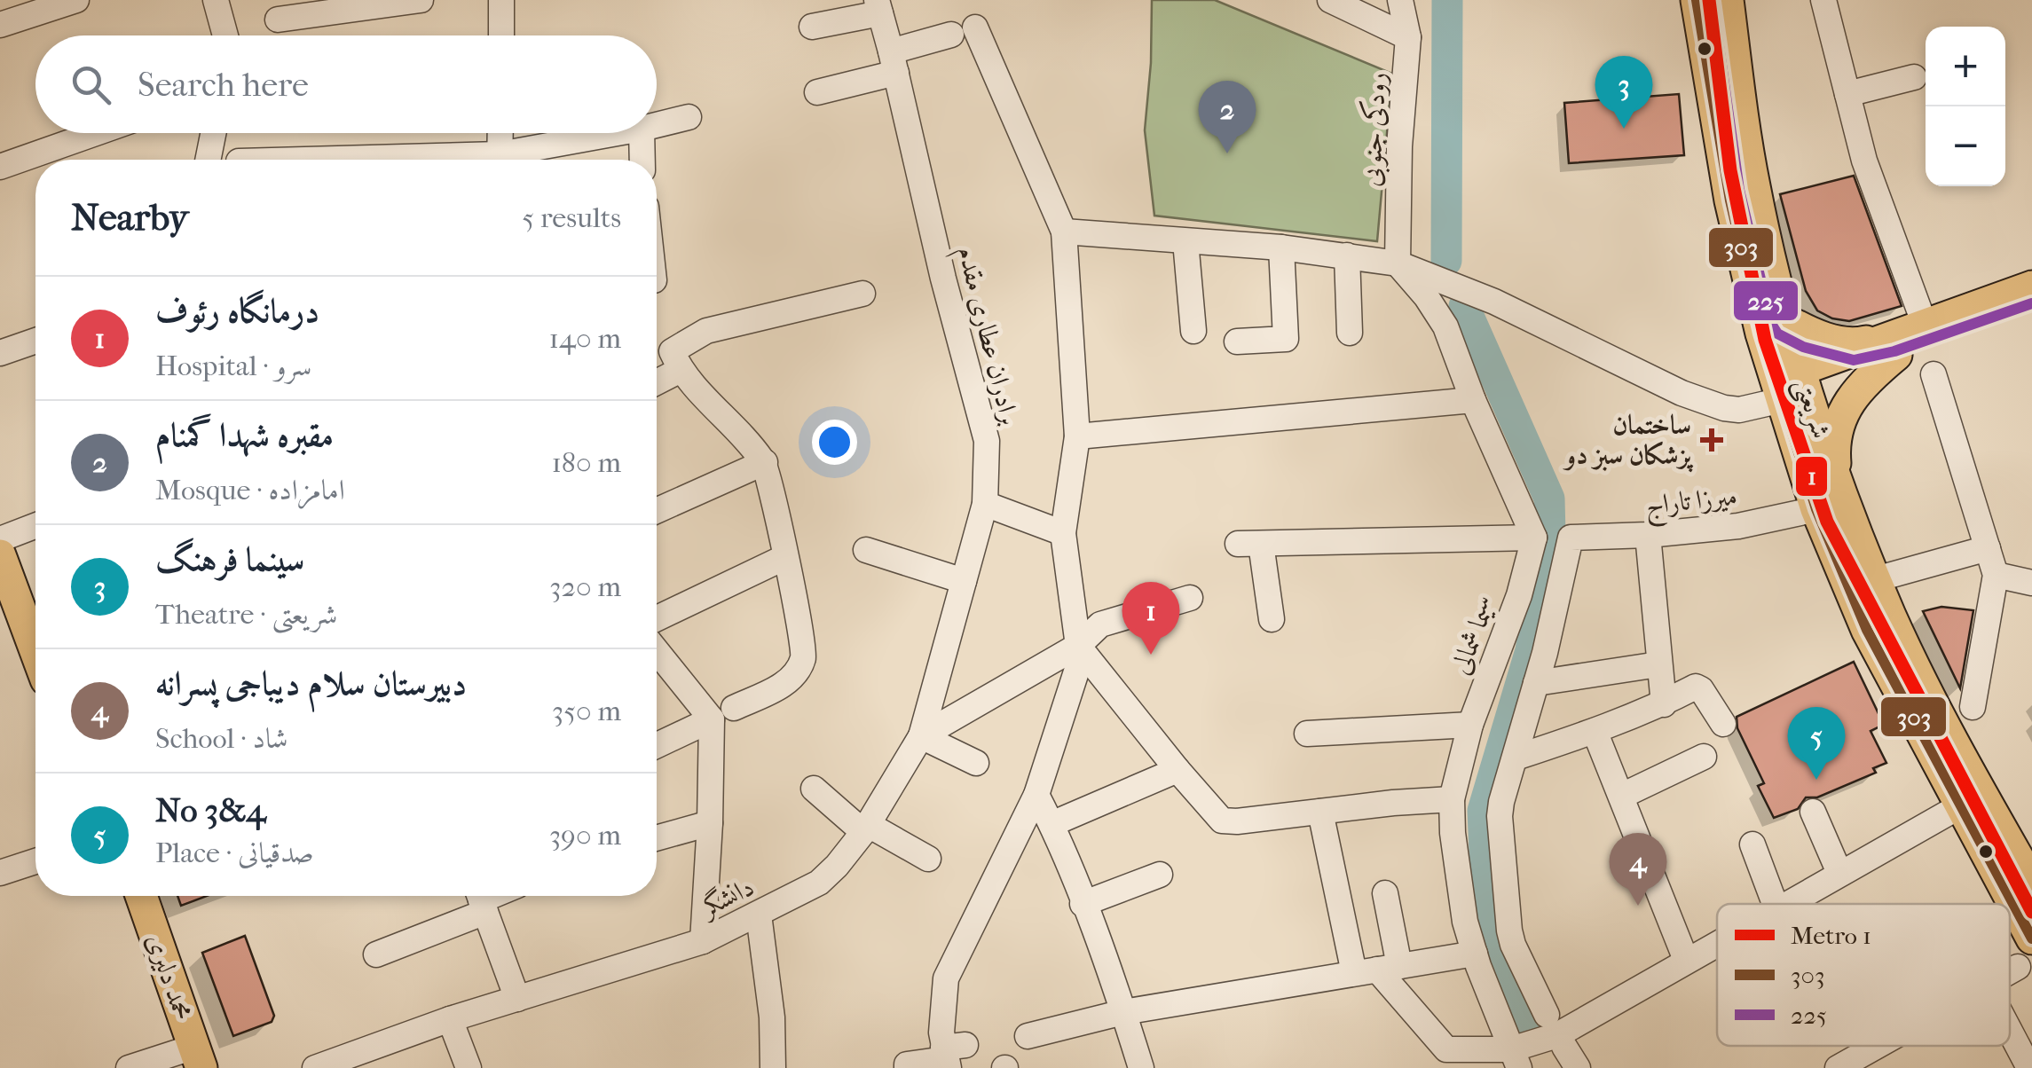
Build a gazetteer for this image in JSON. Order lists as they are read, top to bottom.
{
  "streets": {
    "main road": ["شریعتی", "محمد دلیری"],
    "street": [
      "رودکی جنوبی",
      "برادران عطاری مقدم",
      "میرزا تاراج",
      "سیما شمالی",
      "دانشگر"
    ]
  },
  "crossings": [
    ["برادران عطاری مقدم", "دانشگر"],
    ["شریعتی", "میرزا تاراج"]
  ],
  "places": {
    "health": ["ساختمان پزشکان سبز دو"]
  },
  "lines": ["metro line 1", "transit line 303", "transit line 225"],
  "legend": ["Metro 1", "303", "225"],
  "page": {
    "map_buttons": ["+", "−"],
    "search": "Search here",
    "pins": [
      "3",
      "2",
      "1",
      "5",
      "4"
    ],
    "heading": ["Nearby", "5 results"],
    "list": [
      {
        "mark": "1",
        "name": "درمانگاه رئوف",
        "note": "Hospital · سرو",
        "value": "140 m"
      },
      {
        "mark": "2",
        "name": "مقبره شهدا گمنام",
        "note": "Mosque · امامزاده",
        "value": "180 m"
      },
      {
        "mark": "3",
        "name": "سینما فرهنگ",
        "note": "Theatre · شریعتی",
        "value": "320 m"
      },
      {
        "mark": "4",
        "name": "دبیرستان سلام دیباجی پسرانه",
        "note": "School · شاد",
        "value": "350 m"
      },
      {
        "mark": "5",
        "name": "No 3&4",
        "note": "Place · صدقیانی",
        "value": "390 m"
      }
    ]
  }
}
